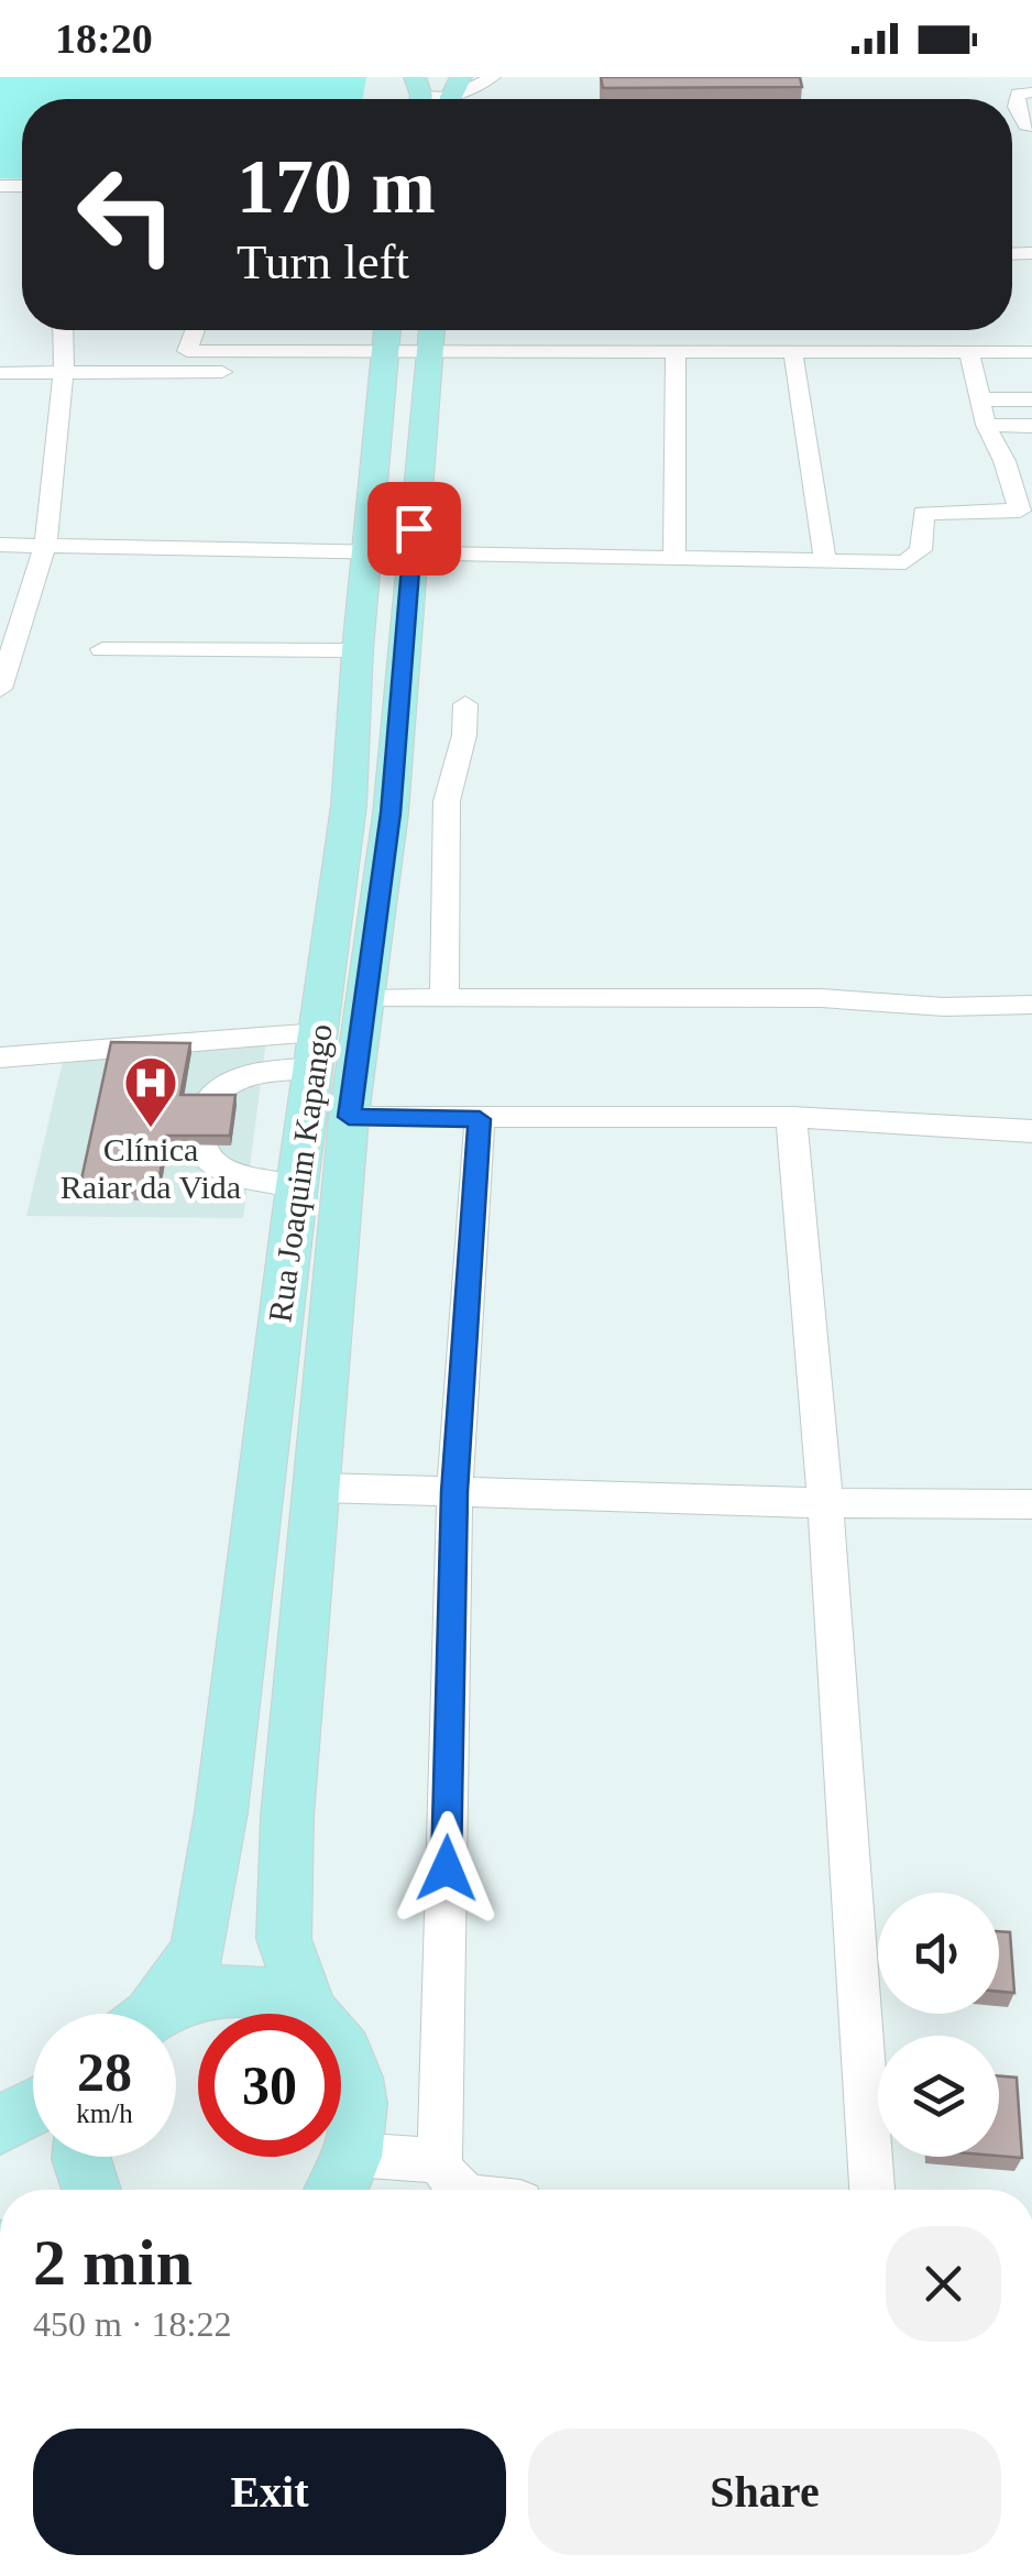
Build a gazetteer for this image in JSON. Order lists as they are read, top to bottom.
{
  "streets": {
    "main road": ["Rua Joaquim Kapango"]
  },
  "places": {
    "hospital": ["Clínica Raiar da Vida"]
  },
  "page": {
    "status": "18:20",
    "turn": ["170 m", "Turn left"],
    "speed": "28 km/h",
    "limit": "30",
    "heading": ["2 min", "450 m · 18:22"],
    "buttons": ["Exit", "Share"]
  }
}
